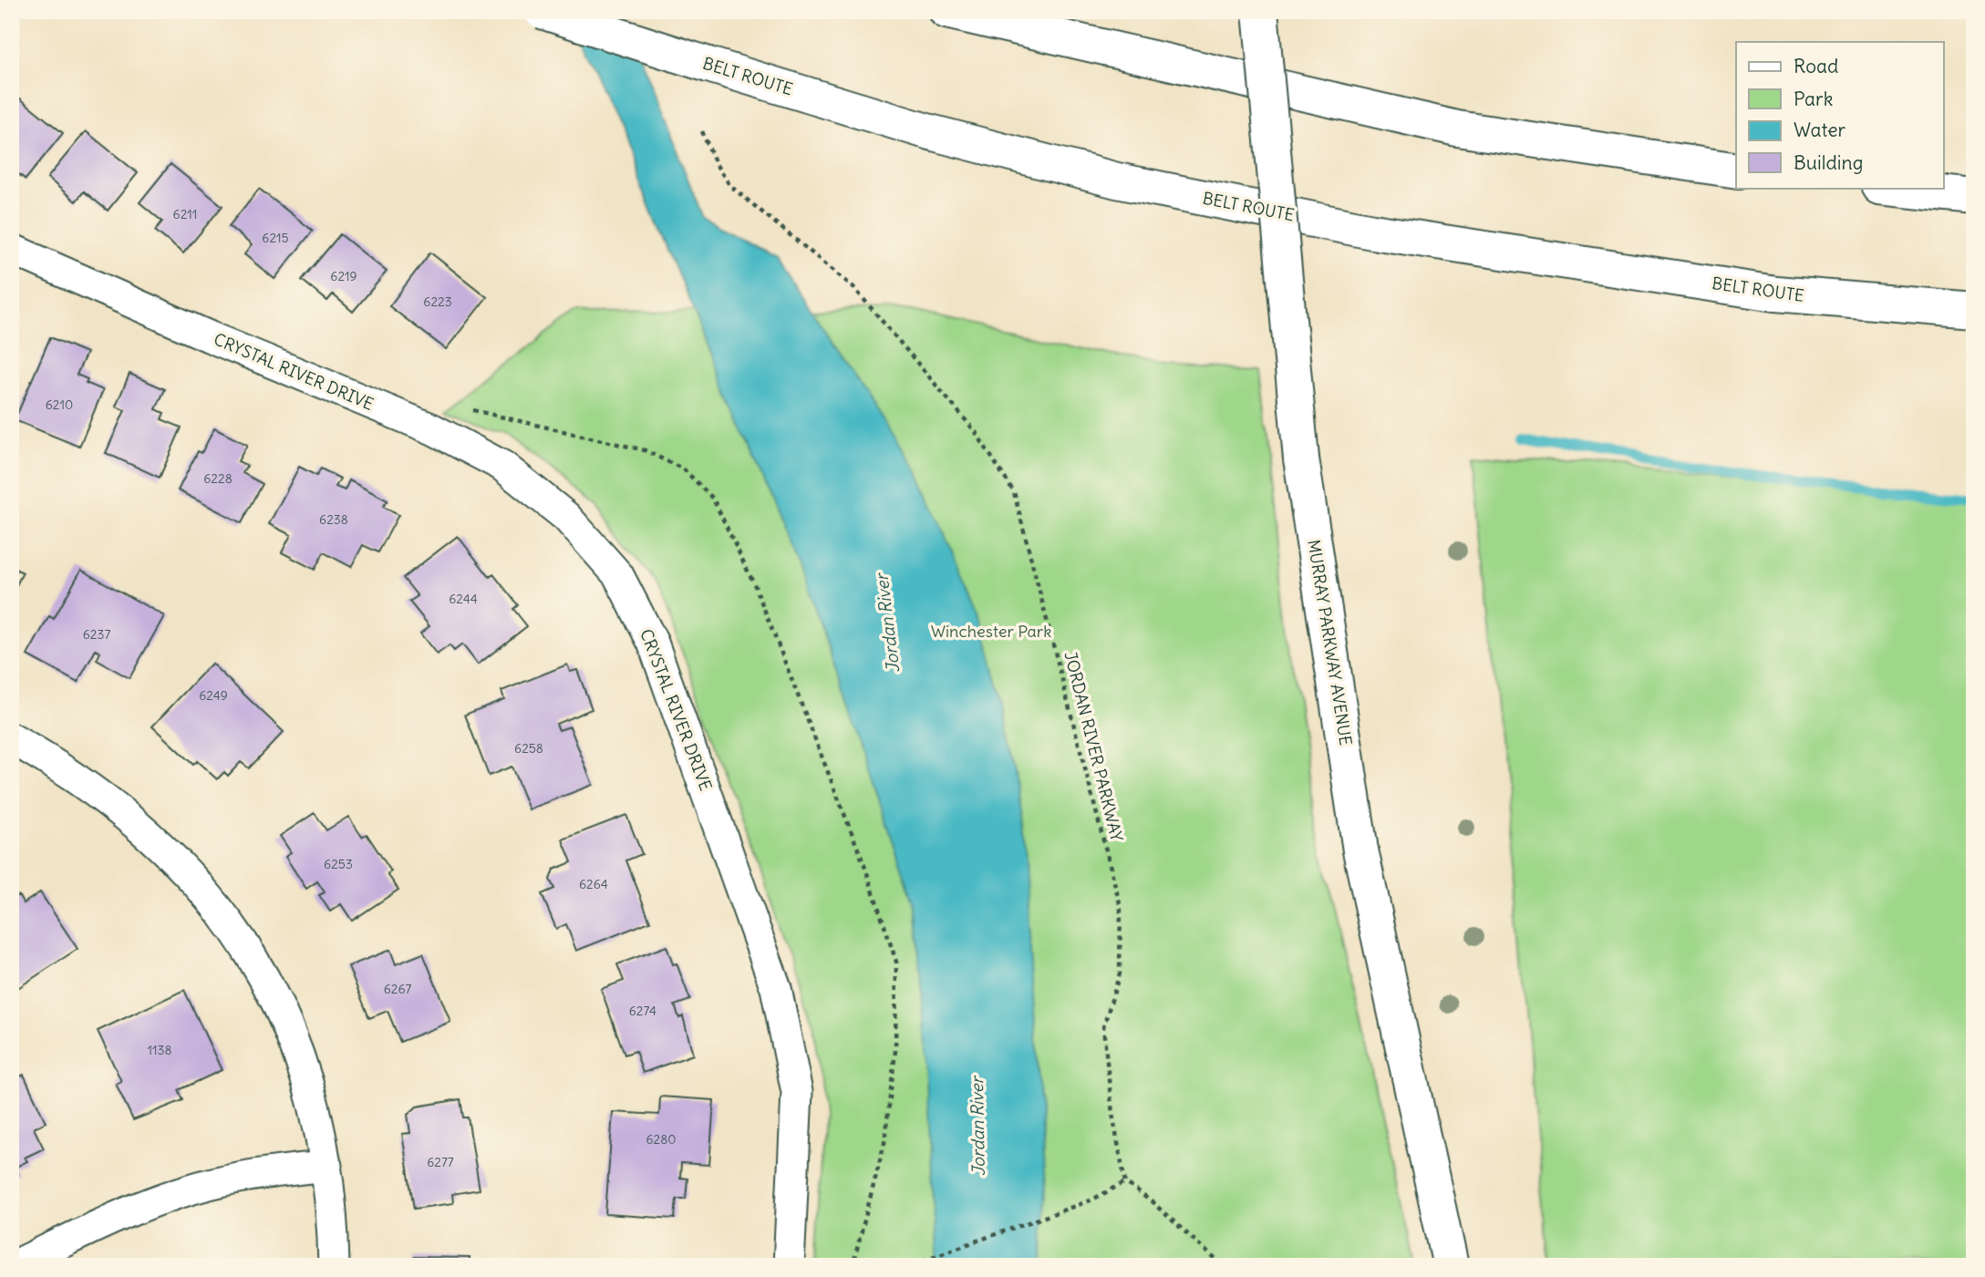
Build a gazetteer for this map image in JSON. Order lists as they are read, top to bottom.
{
  "streets": {
    "main road": ["BELT ROUTE", "MURRAY PARKWAY AVENUE"],
    "street": ["CRYSTAL RIVER DRIVE"],
    "path": ["JORDAN RIVER PARKWAY"]
  },
  "water": ["Jordan River"],
  "parks": ["Winchester Park"],
  "house_numbers": [
    "6211",
    "6215",
    "6219",
    "6223",
    "6210",
    "6228",
    "6238",
    "6244",
    "6237",
    "6249",
    "6258",
    "6253",
    "6264",
    "6267",
    "6274",
    "1138",
    "6280",
    "6277"
  ],
  "legend": [
    "Road",
    "Park",
    "Water",
    "Building"
  ]
}
